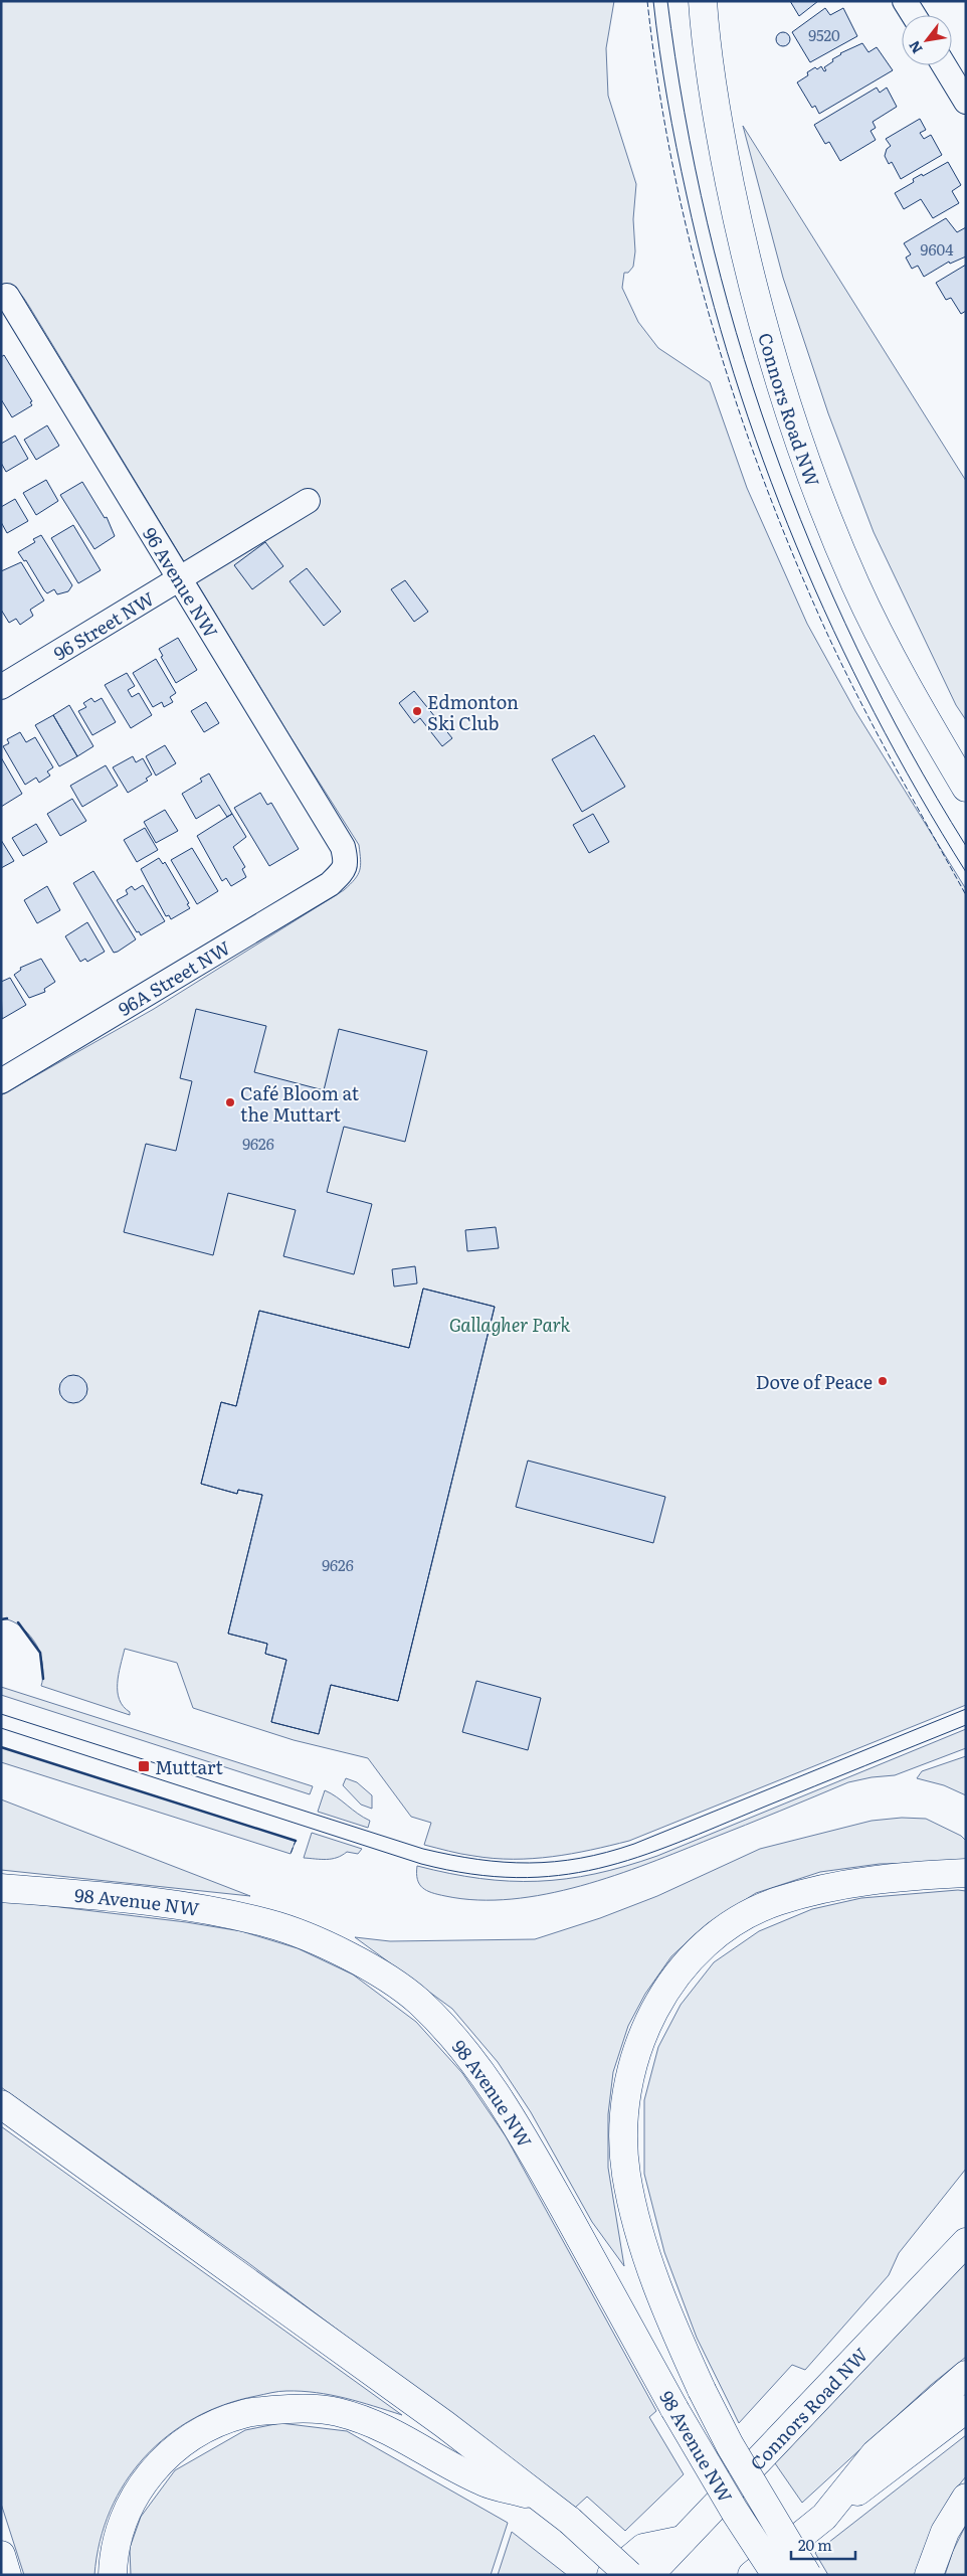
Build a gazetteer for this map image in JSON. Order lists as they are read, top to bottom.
{
  "streets": {
    "main road": ["Connors Road NW", "98 Avenue NW"],
    "street": ["96 Avenue NW", "96 Street NW", "96A Street NW"]
  },
  "crossings": [
    ["96 Avenue NW", "96 Street NW"],
    ["96 Avenue NW", "96A Street NW"]
  ],
  "parks": ["Gallagher Park"],
  "places": {
    "other": ["Edmonton Ski Club", "Café Bloom at the Muttart", "Dove of Peace"],
    "transit": ["Muttart"]
  },
  "house_numbers": [
    "9520",
    "9604",
    "9626",
    "9626"
  ],
  "scale_bar": "20 m",
  "north": "bottom left"
}
